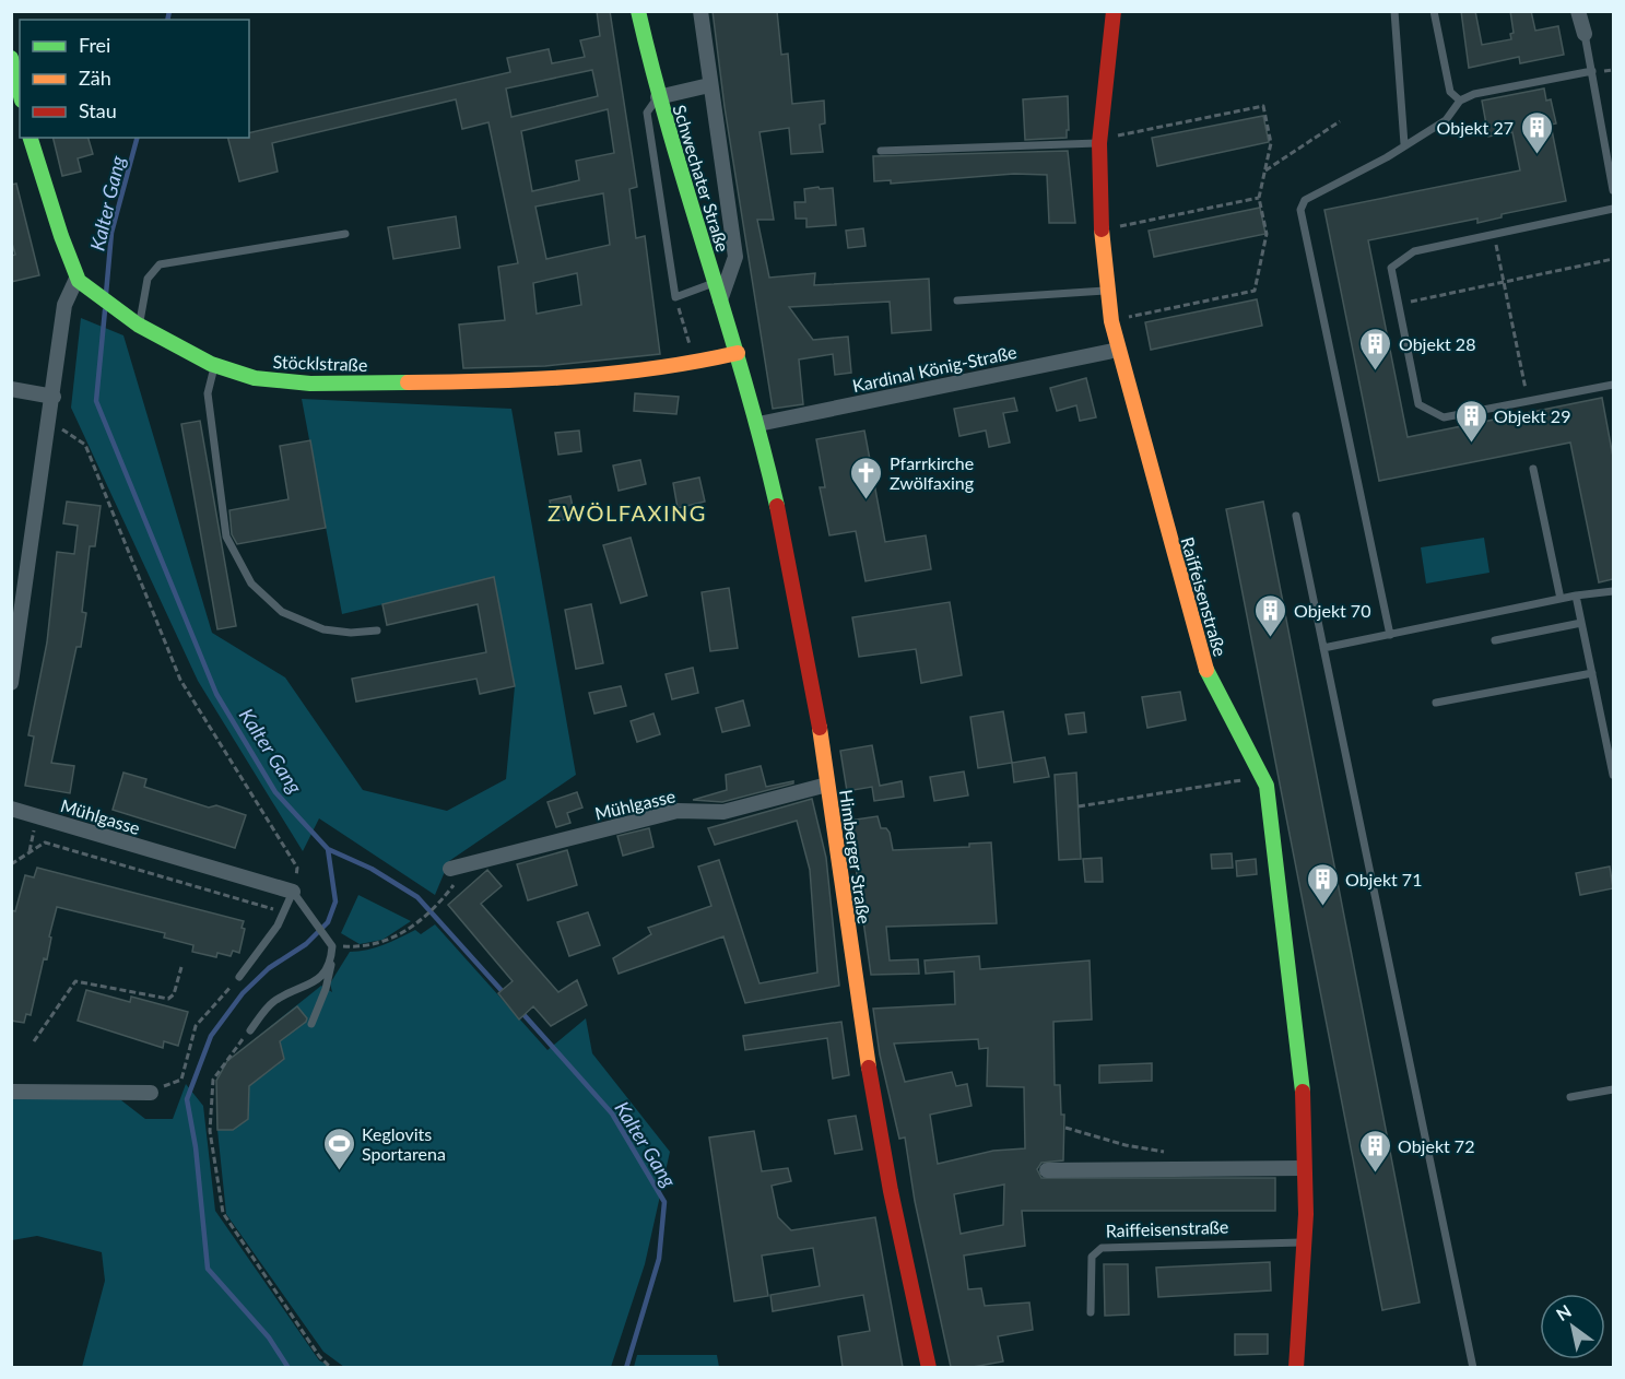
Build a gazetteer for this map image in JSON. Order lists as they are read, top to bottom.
{
  "streets": {
    "street": [
      "Schwechater Straße",
      "Stöcklstraße",
      "Kardinal König-Straße",
      "Raiffeisenstraße",
      "Mühlgasse",
      "Himberger Straße"
    ]
  },
  "crossings": [
    ["Schwechater Straße", "Stöcklstraße"],
    ["Schwechater Straße", "Himberger Straße"],
    ["Stöcklstraße", "Himberger Straße"],
    ["Kardinal König-Straße", "Raiffeisenstraße"],
    ["Kardinal König-Straße", "Himberger Straße"],
    ["Mühlgasse", "Himberger Straße"]
  ],
  "districts": ["ZWÖLFAXING"],
  "water": ["Kalter Gang"],
  "places": {
    "building": [
      "Objekt 27",
      "Objekt 28",
      "Objekt 29",
      "Objekt 70",
      "Objekt 71",
      "Objekt 72"
    ],
    "church": ["Pfarrkirche Zwölfaxing"],
    "sports": ["Keglovits Sportarena"]
  },
  "legend": ["Frei", "Zäh", "Stau"],
  "north": "top left"
}
